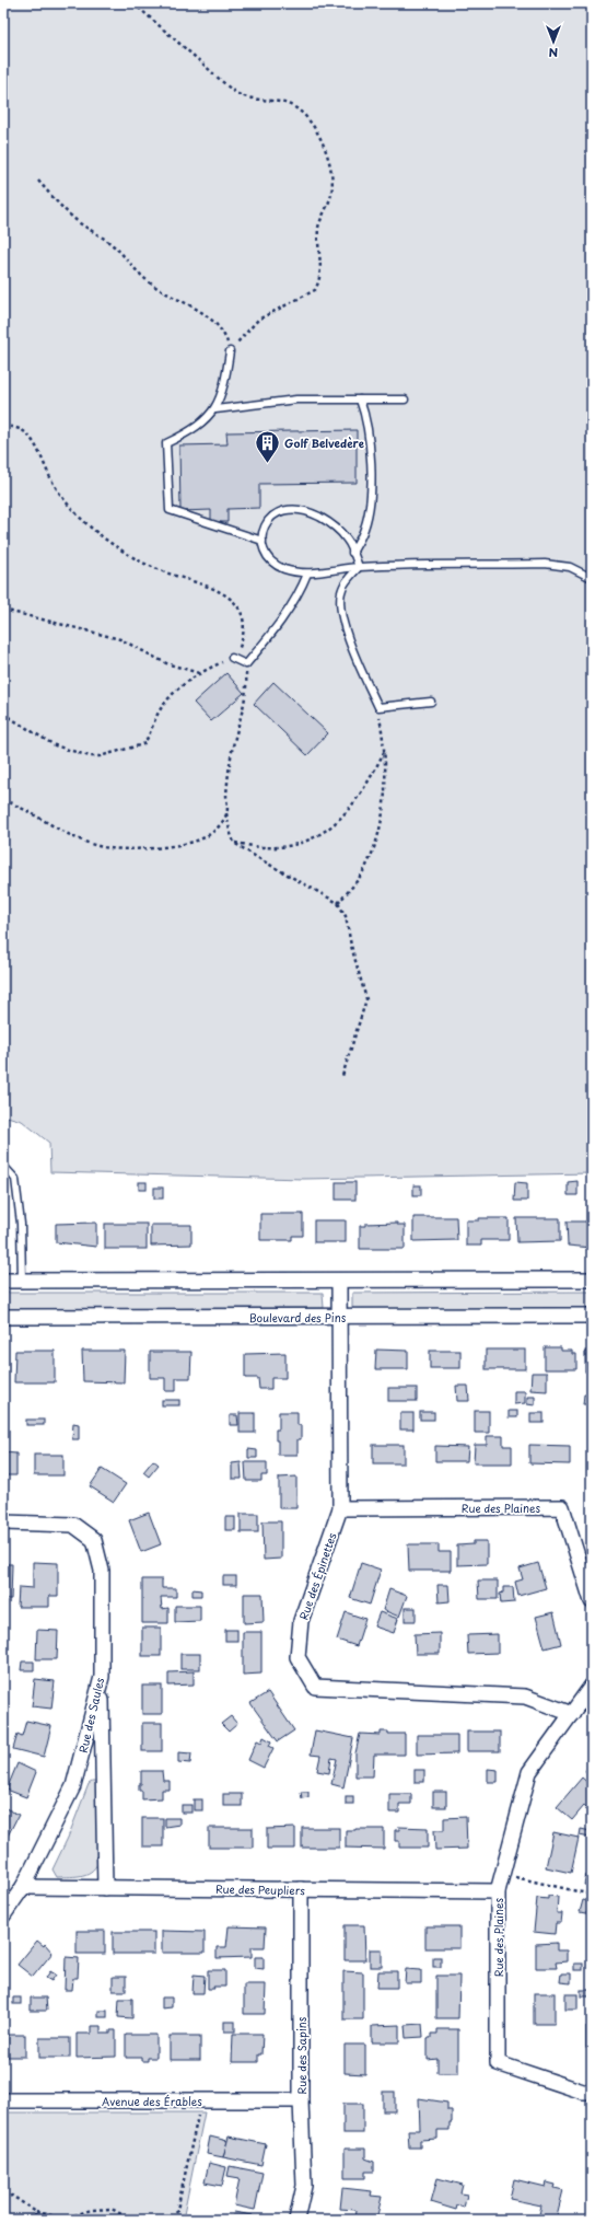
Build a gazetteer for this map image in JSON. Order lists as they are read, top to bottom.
{
  "streets": {
    "street": [
      "Boulevard des Pins",
      "Rue des Plaines",
      "Rue des Épinettes",
      "Rue des Saules",
      "Rue des Peupliers",
      "Rue des Sapins",
      "Avenue des Érables"
    ]
  },
  "crossings": [
    ["Boulevard des Pins", "Rue des Épinettes"],
    ["Rue des Plaines", "Rue des Épinettes"],
    ["Rue des Plaines", "Rue des Peupliers"],
    ["Rue des Saules", "Rue des Peupliers"],
    ["Rue des Peupliers", "Rue des Sapins"],
    ["Rue des Sapins", "Avenue des Érables"]
  ],
  "places": {
    "building": ["Golf Belvedère"]
  },
  "north": "bottom"
}
